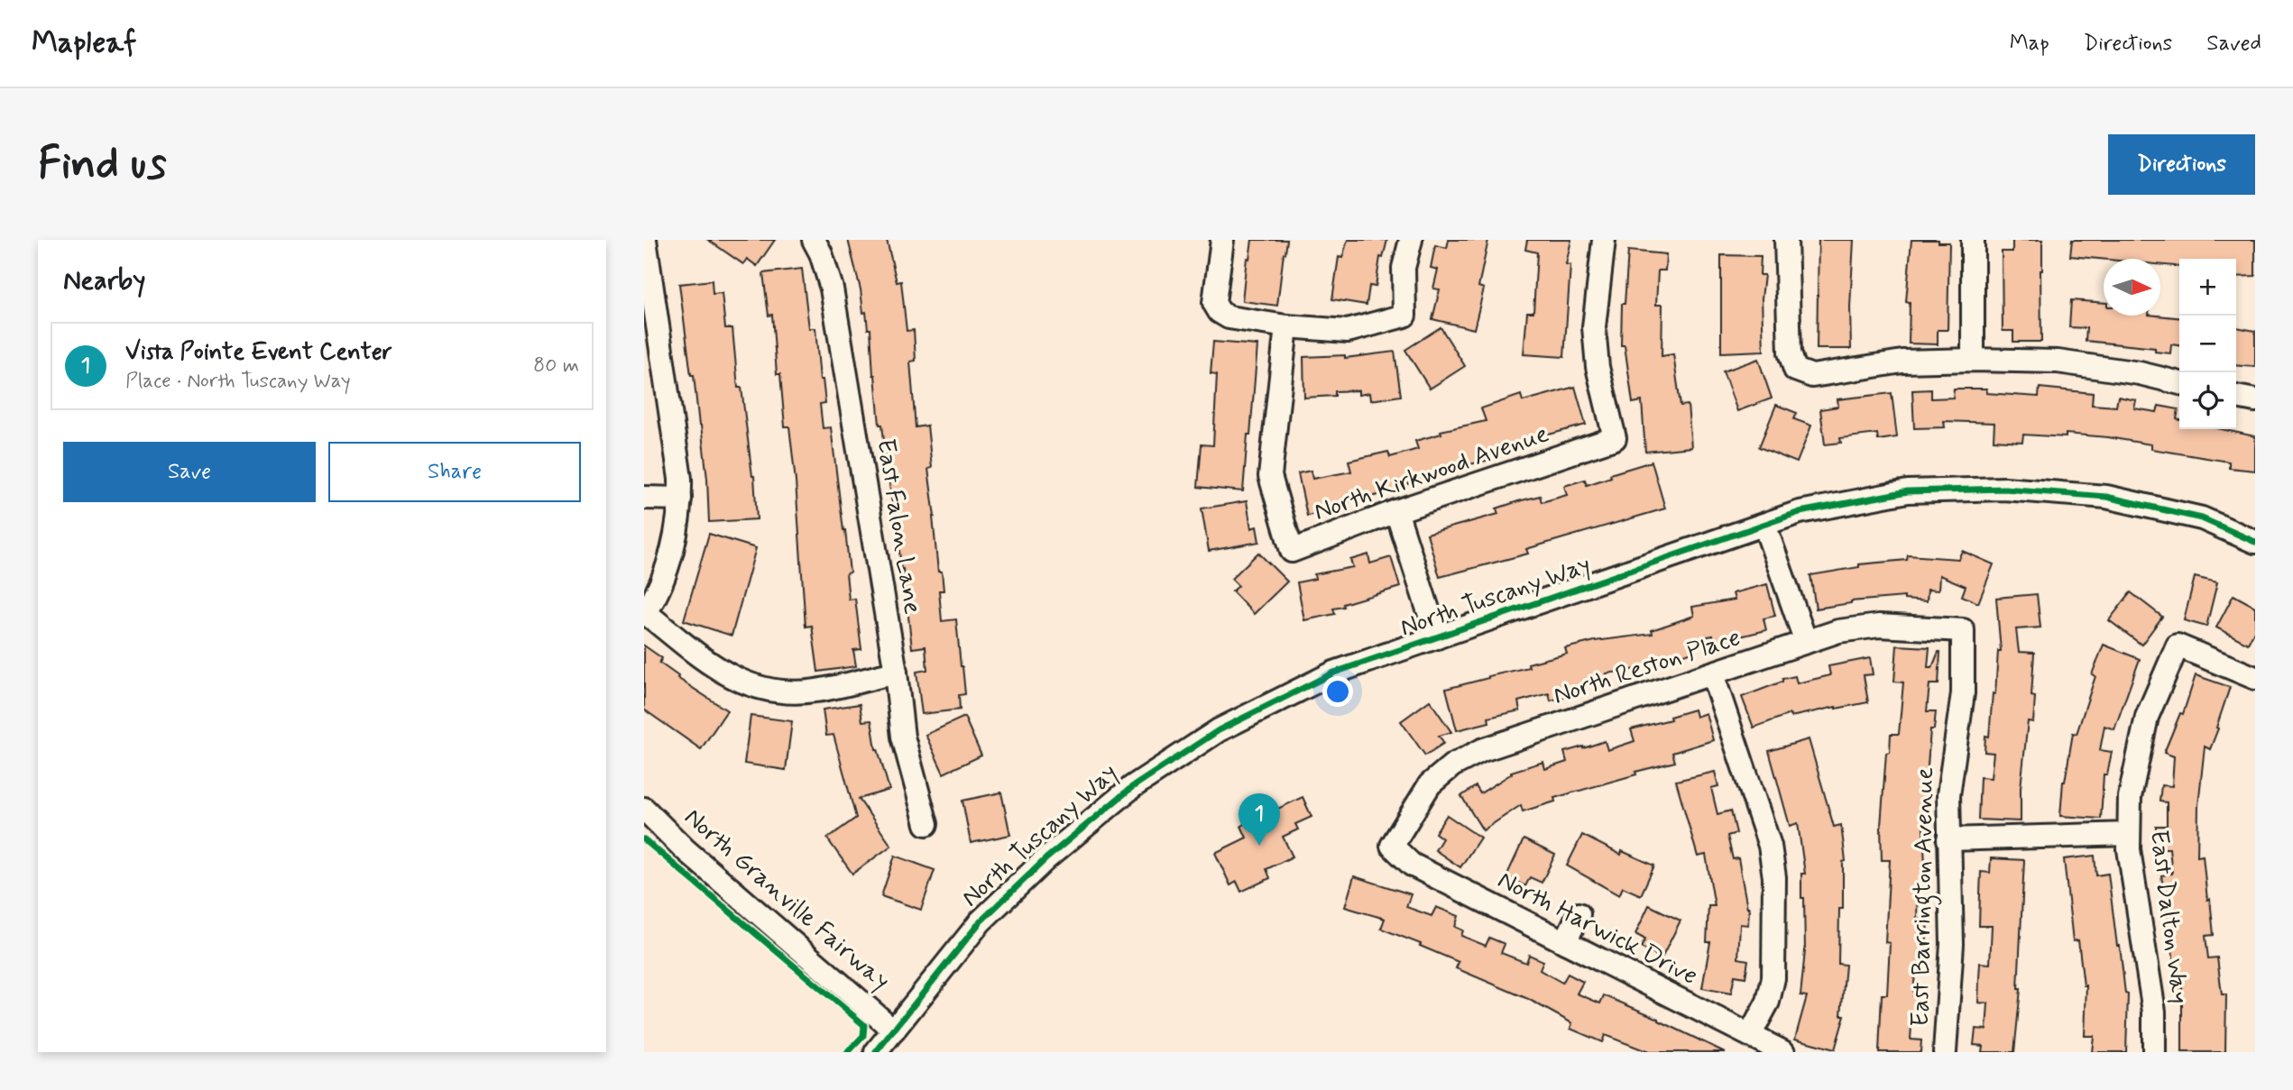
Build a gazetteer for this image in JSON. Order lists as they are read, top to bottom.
{
  "streets": {
    "street": [
      "North Kirkwood Avenue",
      "East Falon Lane",
      "North Tuscany Way",
      "North Reston Place",
      "East Barrington Avenue",
      "North Granville Fairway",
      "East Dalton Way",
      "North Harwick Drive"
    ]
  },
  "crossings": [
    ["North Tuscany Way", "North Granville Fairway"],
    ["North Reston Place", "East Barrington Avenue"],
    ["North Reston Place", "North Harwick Drive"]
  ],
  "north": "right",
  "page": {
    "header": "Mapleaf",
    "nav": ["Map", "Directions", "Saved"],
    "buttons": [
      "Directions",
      ["Save", "Share"]
    ],
    "title": "Find us",
    "heading": "Nearby",
    "map_buttons": ["+", "−"],
    "list": [
      {
        "mark": "1",
        "name": "Vista Pointe Event Center",
        "note": "Place · North Tuscany Way",
        "value": "80 m"
      }
    ],
    "pins": "1"
  }
}
